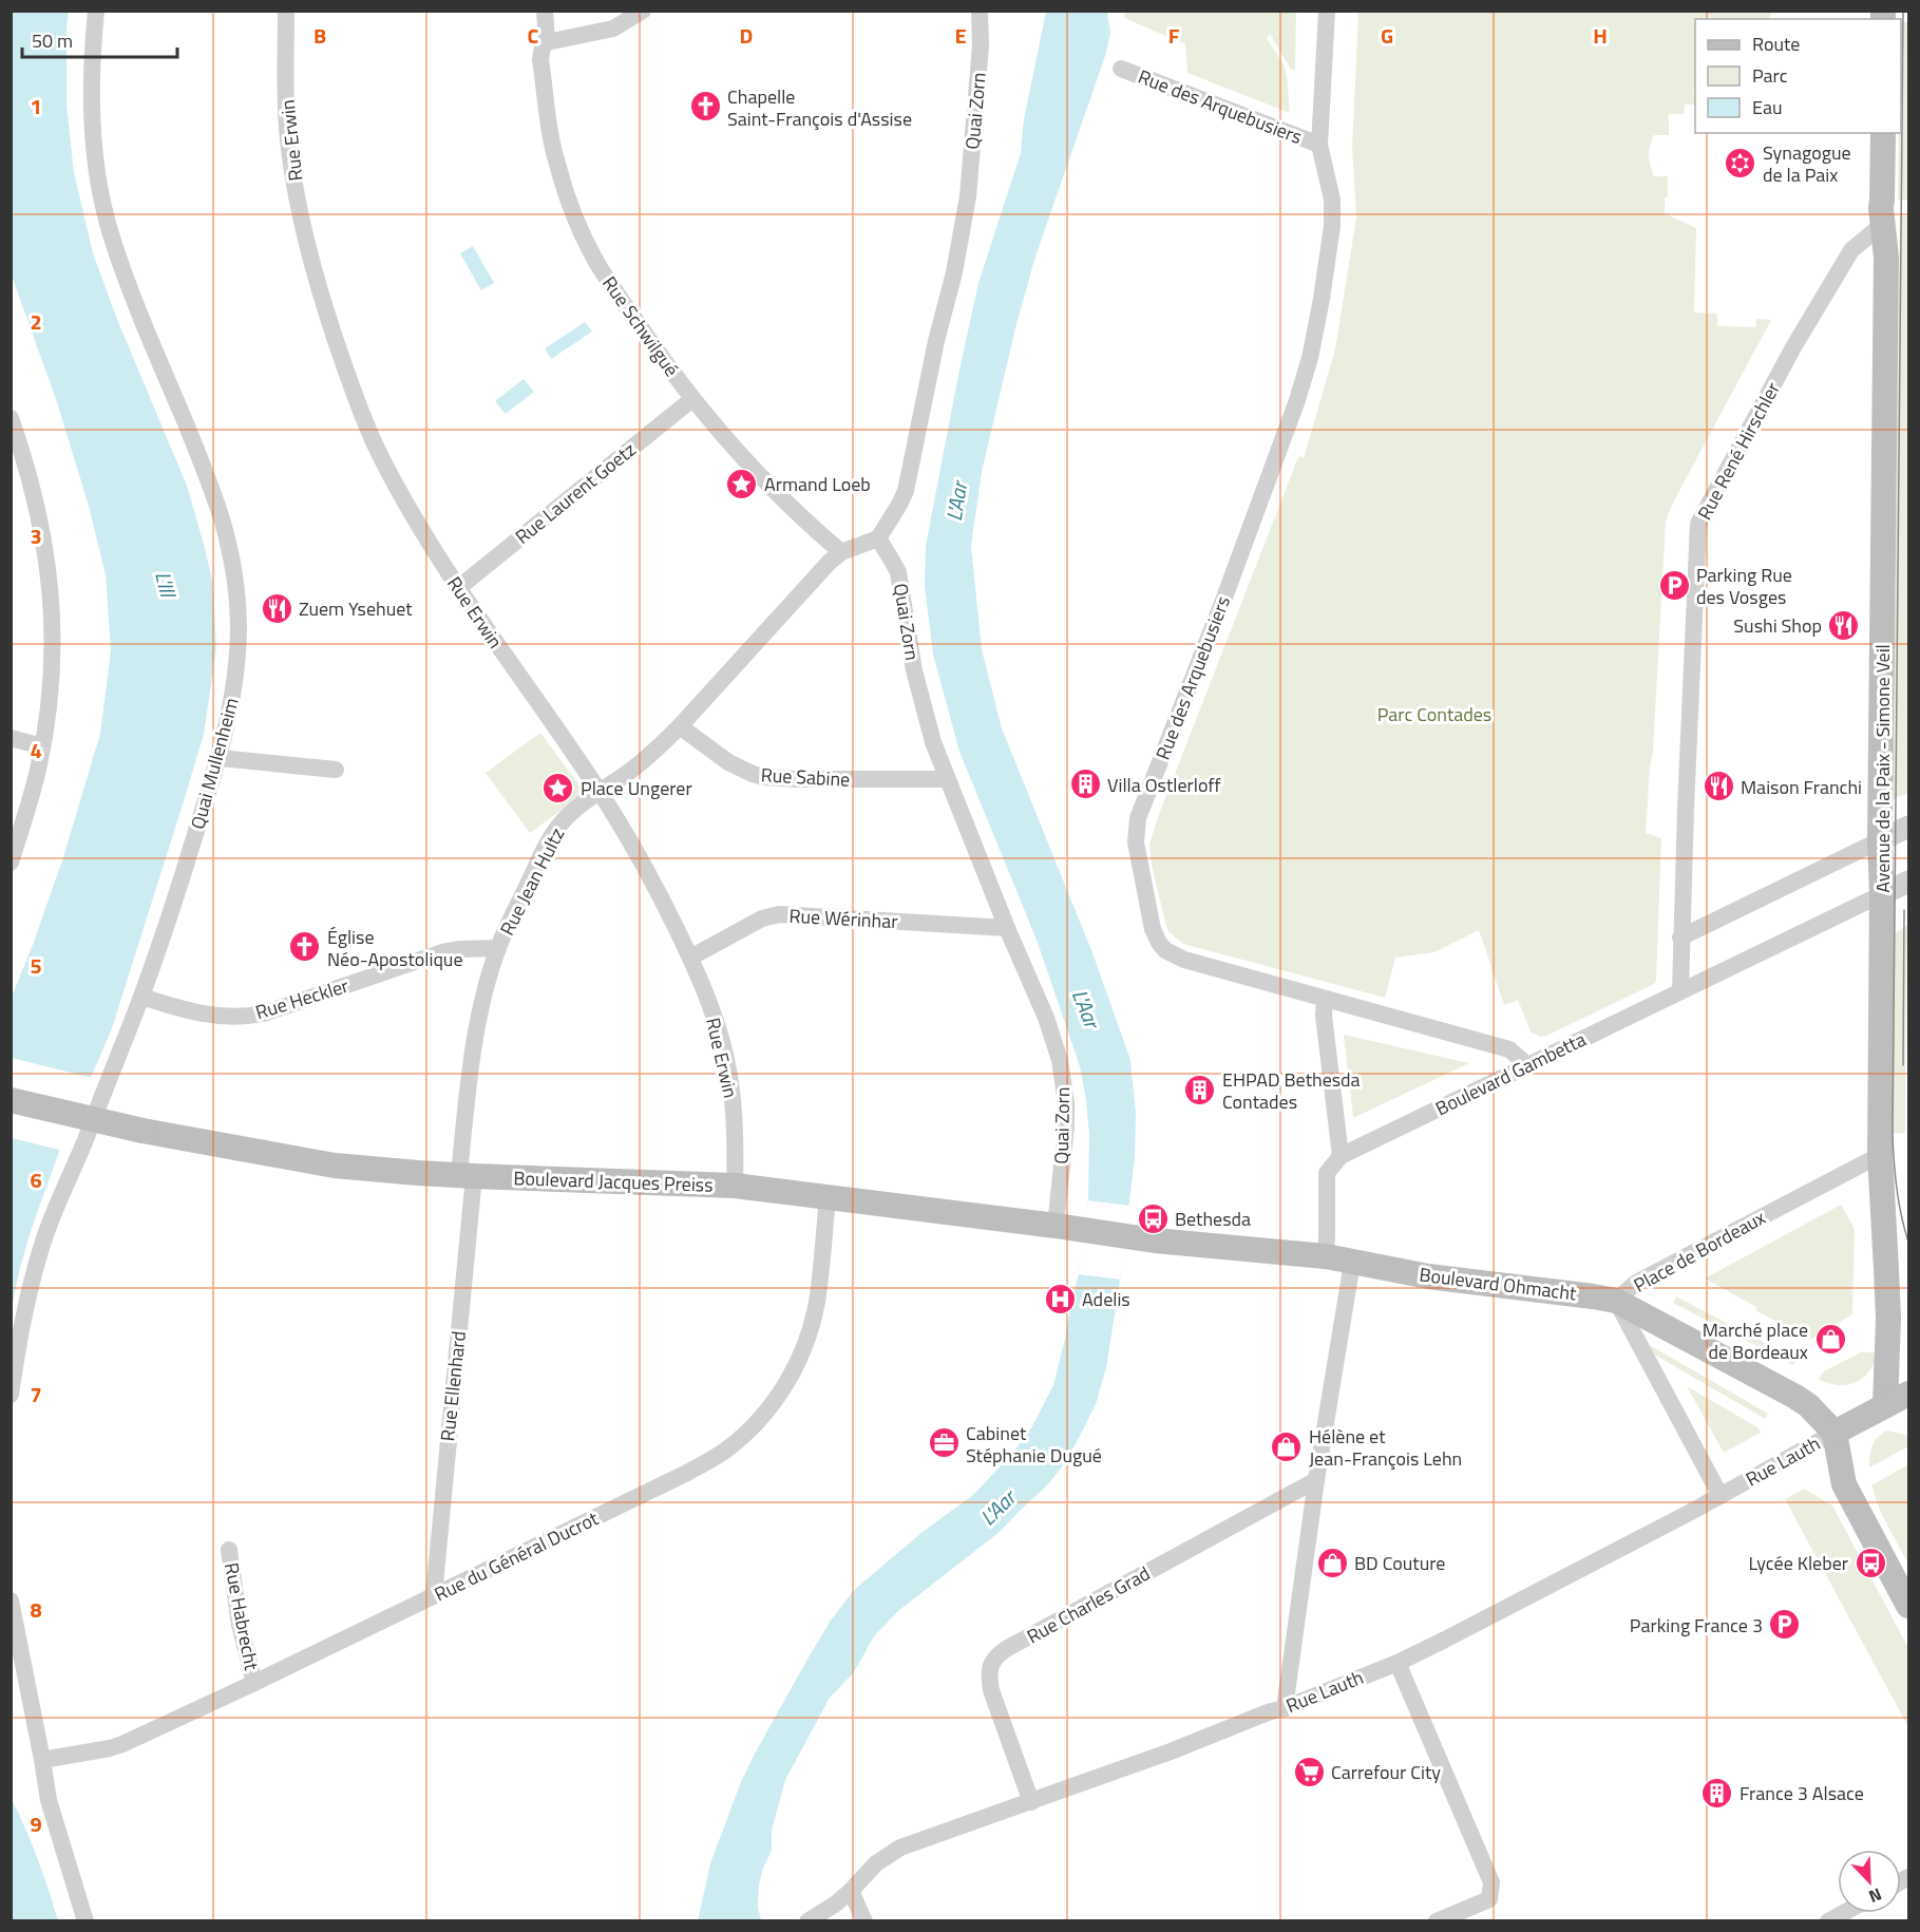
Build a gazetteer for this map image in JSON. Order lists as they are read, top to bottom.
{
  "streets": {
    "main road": ["Avenue de la Paix - Simone Veil", "Boulevard Jacques Preiss", "Boulevard Ohmacht"],
    "street": [
      "Rue des Arquebusiers",
      "Quai Zorn",
      "Rue Erwin",
      "Rue Schwilgué",
      "Rue René Hirschler",
      "Rue Laurent Goetz",
      "Quai Mullenheim",
      "Rue Sabine",
      "Rue Jean Hultz",
      "Rue Wérinhar",
      "Rue Heckler",
      "Boulevard Gambetta",
      "Place de Bordeaux",
      "Rue Ellenhard",
      "Rue Lauth",
      "Rue du Général Ducrot",
      "Rue Charles Grad",
      "Rue Habrecht"
    ]
  },
  "crossings": [
    ["Rue des Arquebusiers", "Boulevard Gambetta"],
    ["Quai Zorn", "Rue Sabine"],
    ["Quai Zorn", "Rue Wérinhar"],
    ["Quai Zorn", "Boulevard Jacques Preiss"],
    ["Rue Erwin", "Rue Laurent Goetz"],
    ["Rue Erwin", "Rue Jean Hultz"],
    ["Rue Erwin", "Rue Wérinhar"],
    ["Rue Erwin", "Boulevard Jacques Preiss"],
    ["Rue Schwilgué", "Rue Laurent Goetz"],
    ["Rue Schwilgué", "Rue Jean Hultz"],
    ["Rue René Hirschler", "Avenue de la Paix - Simone Veil"],
    ["Quai Mullenheim", "Rue Heckler"],
    ["Avenue de la Paix - Simone Veil", "Boulevard Gambetta"],
    ["Avenue de la Paix - Simone Veil", "Place de Bordeaux"],
    ["Rue Sabine", "Rue Jean Hultz"],
    ["Rue Jean Hultz", "Rue Heckler"],
    ["Rue Jean Hultz", "Boulevard Jacques Preiss"],
    ["Rue Jean Hultz", "Rue Ellenhard"],
    ["Boulevard Jacques Preiss", "Boulevard Ohmacht"],
    ["Boulevard Jacques Preiss", "Rue Ellenhard"],
    ["Boulevard Jacques Preiss", "Rue du Général Ducrot"],
    ["Place de Bordeaux", "Boulevard Ohmacht"],
    ["Place de Bordeaux", "Rue Lauth"],
    ["Boulevard Ohmacht", "Rue Lauth"],
    ["Rue Ellenhard", "Rue du Général Ducrot"],
    ["Rue Lauth", "Rue Charles Grad"],
    ["Rue du Général Ducrot", "Rue Habrecht"]
  ],
  "water": ["L'Aar", "L'Ill"],
  "parks": ["Parc Contades"],
  "places": {
    "church": ["Chapelle Saint-François d'Assise", "Église Néo-Apostolique"],
    "synagogue": ["Synagogue de la Paix"],
    "place": ["Armand Loeb", "Place Ungerer"],
    "parking": ["Parking Rue des Vosges", "Parking France 3"],
    "restaurant": ["Zuem Ysehuet", "Sushi Shop", "Maison Franchi"],
    "building": ["Villa Ostlerloff", "EHPAD Bethesda Contades", "France 3 Alsace"],
    "bus stop": ["Bethesda", "Lycée Kleber"],
    "hospital": ["Adelis"],
    "shop": ["Marché place de Bordeaux", "Hélène et Jean-François Lehn", "BD Couture"],
    "office": ["Cabinet Stéphanie Dugué"],
    "supermarket": ["Carrefour City"]
  },
  "legend": ["Route", "Parc", "Eau"],
  "scale_bar": "50 m",
  "north": "bottom right",
  "grid": {
    "columns": [
      "B",
      "C",
      "D",
      "E",
      "F",
      "G",
      "H"
    ],
    "rows": [
      "1",
      "2",
      "3",
      "4",
      "5",
      "6",
      "7",
      "8",
      "9"
    ]
  }
}
